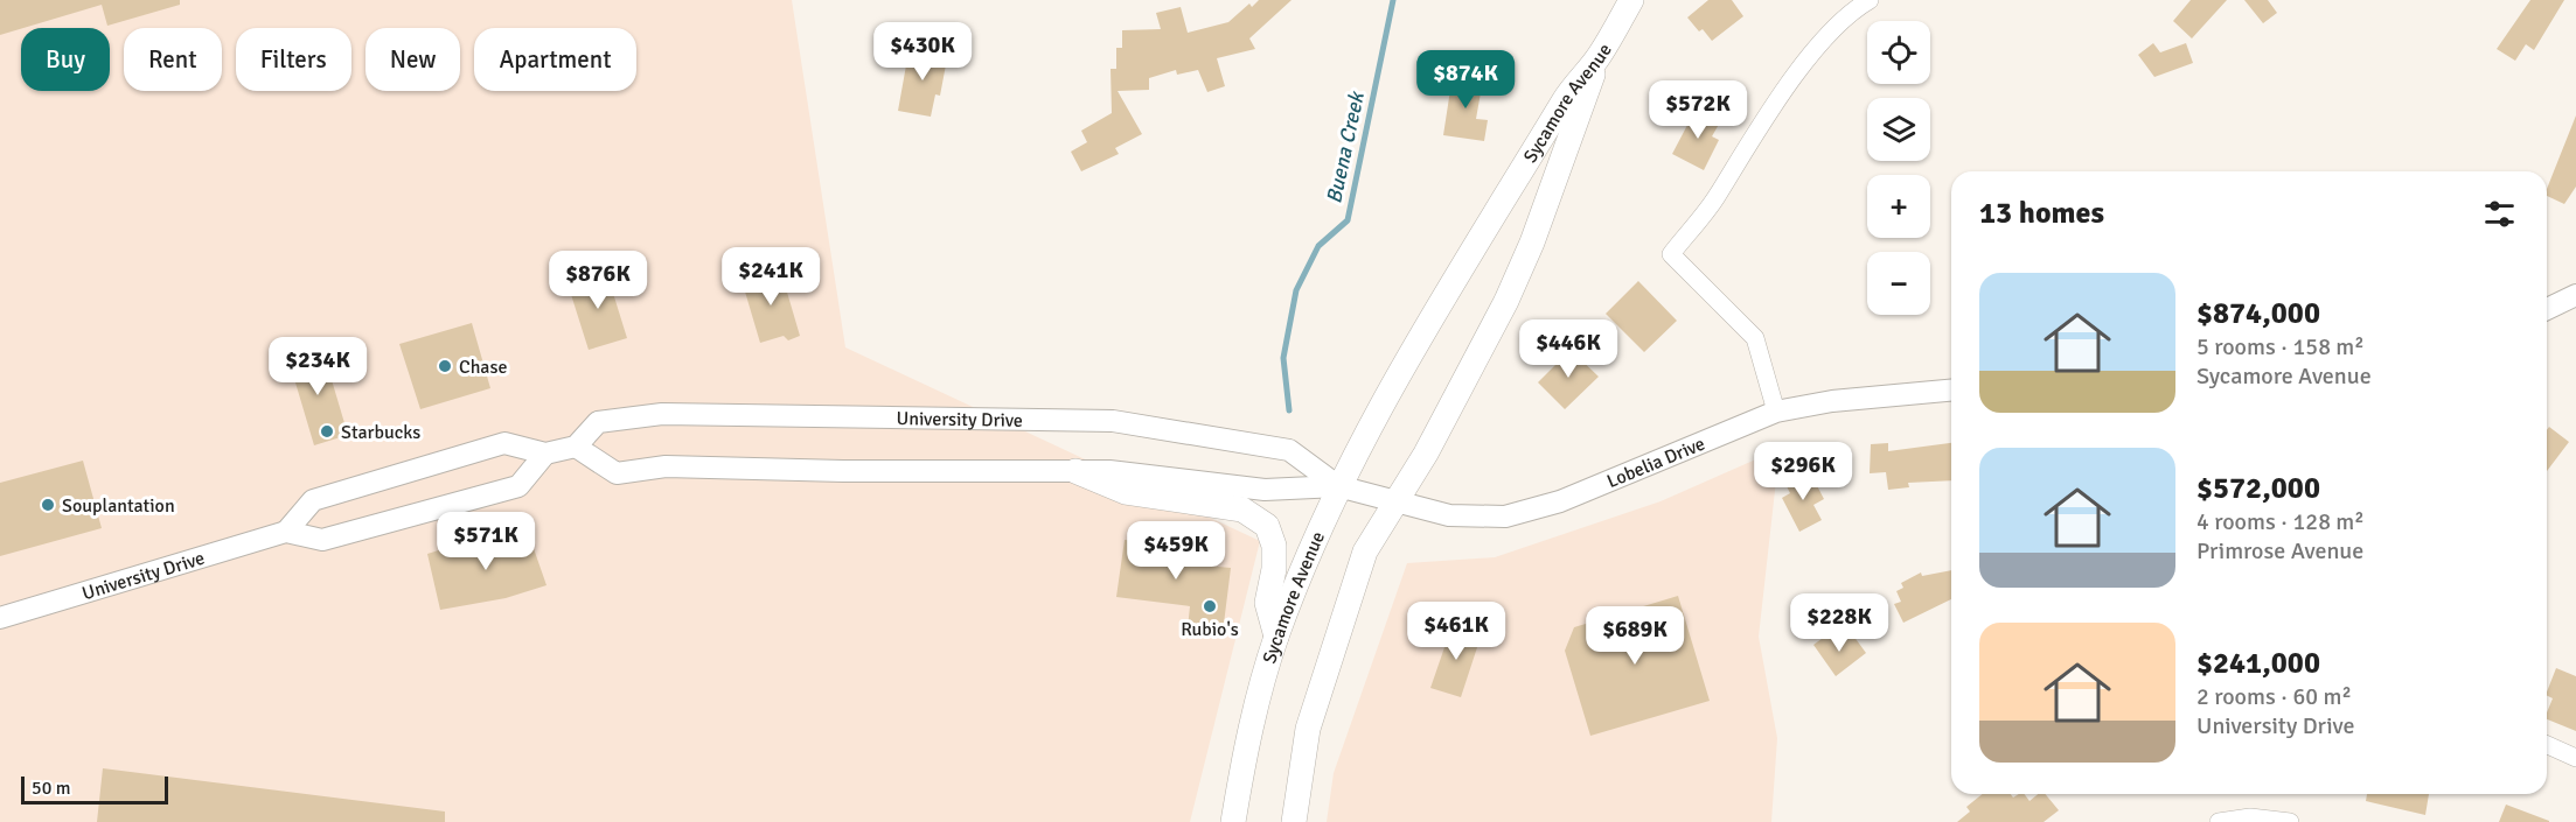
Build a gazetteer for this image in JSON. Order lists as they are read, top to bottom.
{
  "streets": {
    "main road": ["Sycamore Avenue"],
    "street": ["University Drive", "Lobelia Drive"]
  },
  "crossings": [
    ["Sycamore Avenue", "University Drive"],
    ["Sycamore Avenue", "Lobelia Drive"],
    ["University Drive", "Lobelia Drive"]
  ],
  "water": ["Buena Creek"],
  "places": [
    "Chase",
    "Starbucks",
    "Souplantation",
    "Rubio's"
  ],
  "scale_bar": "50 m",
  "page": {
    "map_buttons": ["+", "−"],
    "price": [
      "$430K",
      "$874K",
      "$572K",
      "$241K",
      "$876K",
      "$446K",
      "$234K",
      "$296K",
      "$571K",
      "$459K",
      "$228K",
      "$461K",
      "$689K"
    ],
    "chip": [
      "Buy",
      "Rent",
      "Filters",
      "New",
      "Apartment"
    ],
    "heading": "13 homes",
    "list": [
      {
        "name": "$874,000",
        "note": "5 rooms · 158 m² · Sycamore Avenue"
      },
      {
        "name": "$572,000",
        "note": "4 rooms · 128 m² · Primrose Avenue"
      },
      {
        "name": "$241,000",
        "note": "2 rooms · 60 m² · University Drive"
      }
    ],
    "scale": "50 m"
  }
}
